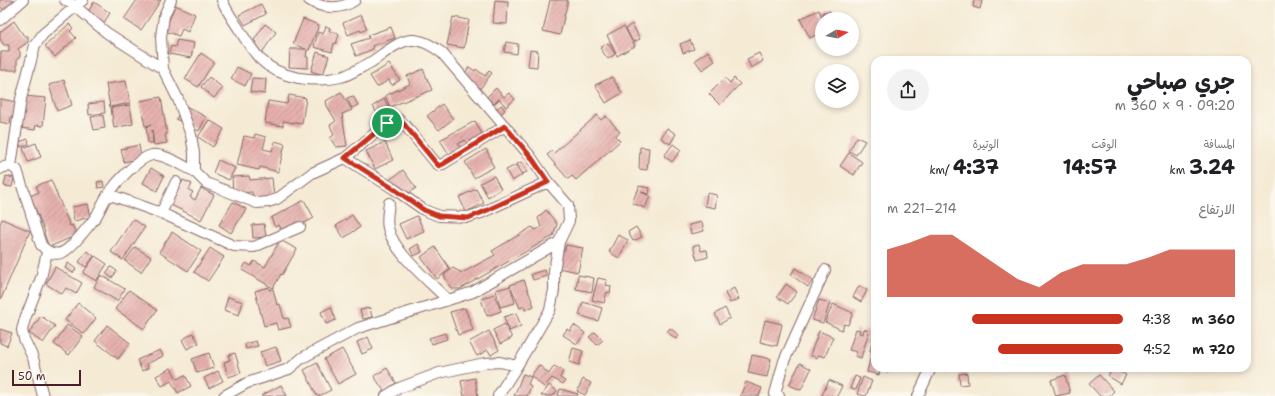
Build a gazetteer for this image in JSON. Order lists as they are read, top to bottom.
{
  "scale_bar": "50 m",
  "north": "right",
  "page": {
    "heading": ["جري صباحي", "09:20 · 9 × 360 m"],
    "stats": [
      ["المسافة", "3.24 km"],
      ["الوقت", "14:57"],
      ["الوتيرة", "4:37 /km"]
    ],
    "chart": ["الارتفاع", "214–221 m"],
    "list": [
      {
        "name": "360 m",
        "note": "4:38"
      },
      {
        "name": "720 m",
        "note": "4:52"
      }
    ],
    "scale": "50 m"
  }
}
